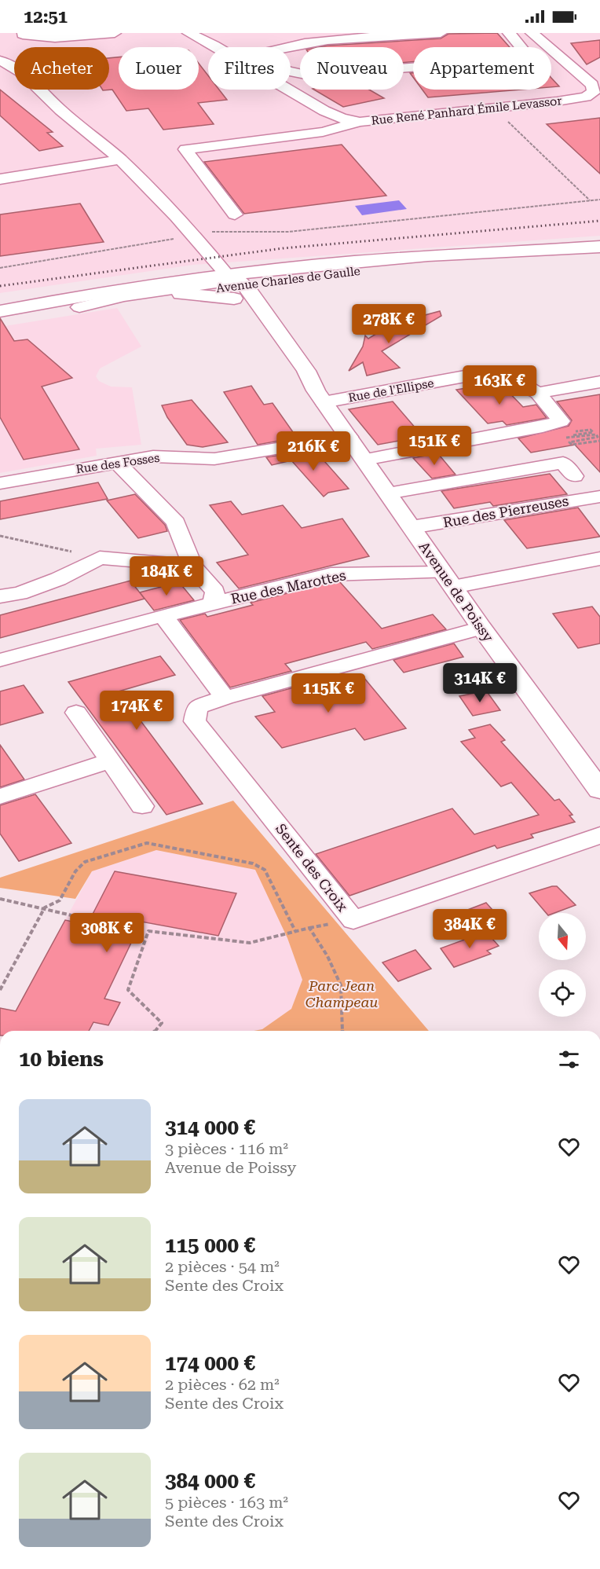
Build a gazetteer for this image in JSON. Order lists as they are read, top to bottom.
{
  "streets": {
    "main road": ["Avenue Charles de Gaulle", "Avenue de Poissy"],
    "street": [
      "Rue René Panhard Émile Levassor",
      "Rue de l'Ellipse",
      "Rue des Fosses",
      "Rue des Pierreuses",
      "Rue des Marottes",
      "Sente des Croix"
    ]
  },
  "crossings": [
    ["Avenue Charles de Gaulle", "Avenue de Poissy"],
    ["Rue de l'Ellipse", "Avenue de Poissy"],
    ["Rue des Fosses", "Avenue de Poissy"],
    ["Rue des Pierreuses", "Avenue de Poissy"],
    ["Rue des Marottes", "Avenue de Poissy"]
  ],
  "parks": ["Parc Jean Champeau"],
  "north": "bottom",
  "page": {
    "status": "12:51",
    "chip": [
      "Acheter",
      "Louer",
      "Filtres",
      "Nouveau",
      "Appartement"
    ],
    "price": [
      "278K €",
      "163K €",
      "151K €",
      "216K €",
      "184K €",
      "314K €",
      "115K €",
      "174K €",
      "384K €",
      "308K €"
    ],
    "heading": "10 biens",
    "list": [
      {
        "name": "314 000 €",
        "note": "3 pièces · 116 m² · Avenue de Poissy"
      },
      {
        "name": "115 000 €",
        "note": "2 pièces · 54 m² · Sente des Croix"
      },
      {
        "name": "174 000 €",
        "note": "2 pièces · 62 m² · Sente des Croix"
      },
      {
        "name": "384 000 €",
        "note": "5 pièces · 163 m² · Sente des Croix"
      }
    ]
  }
}
